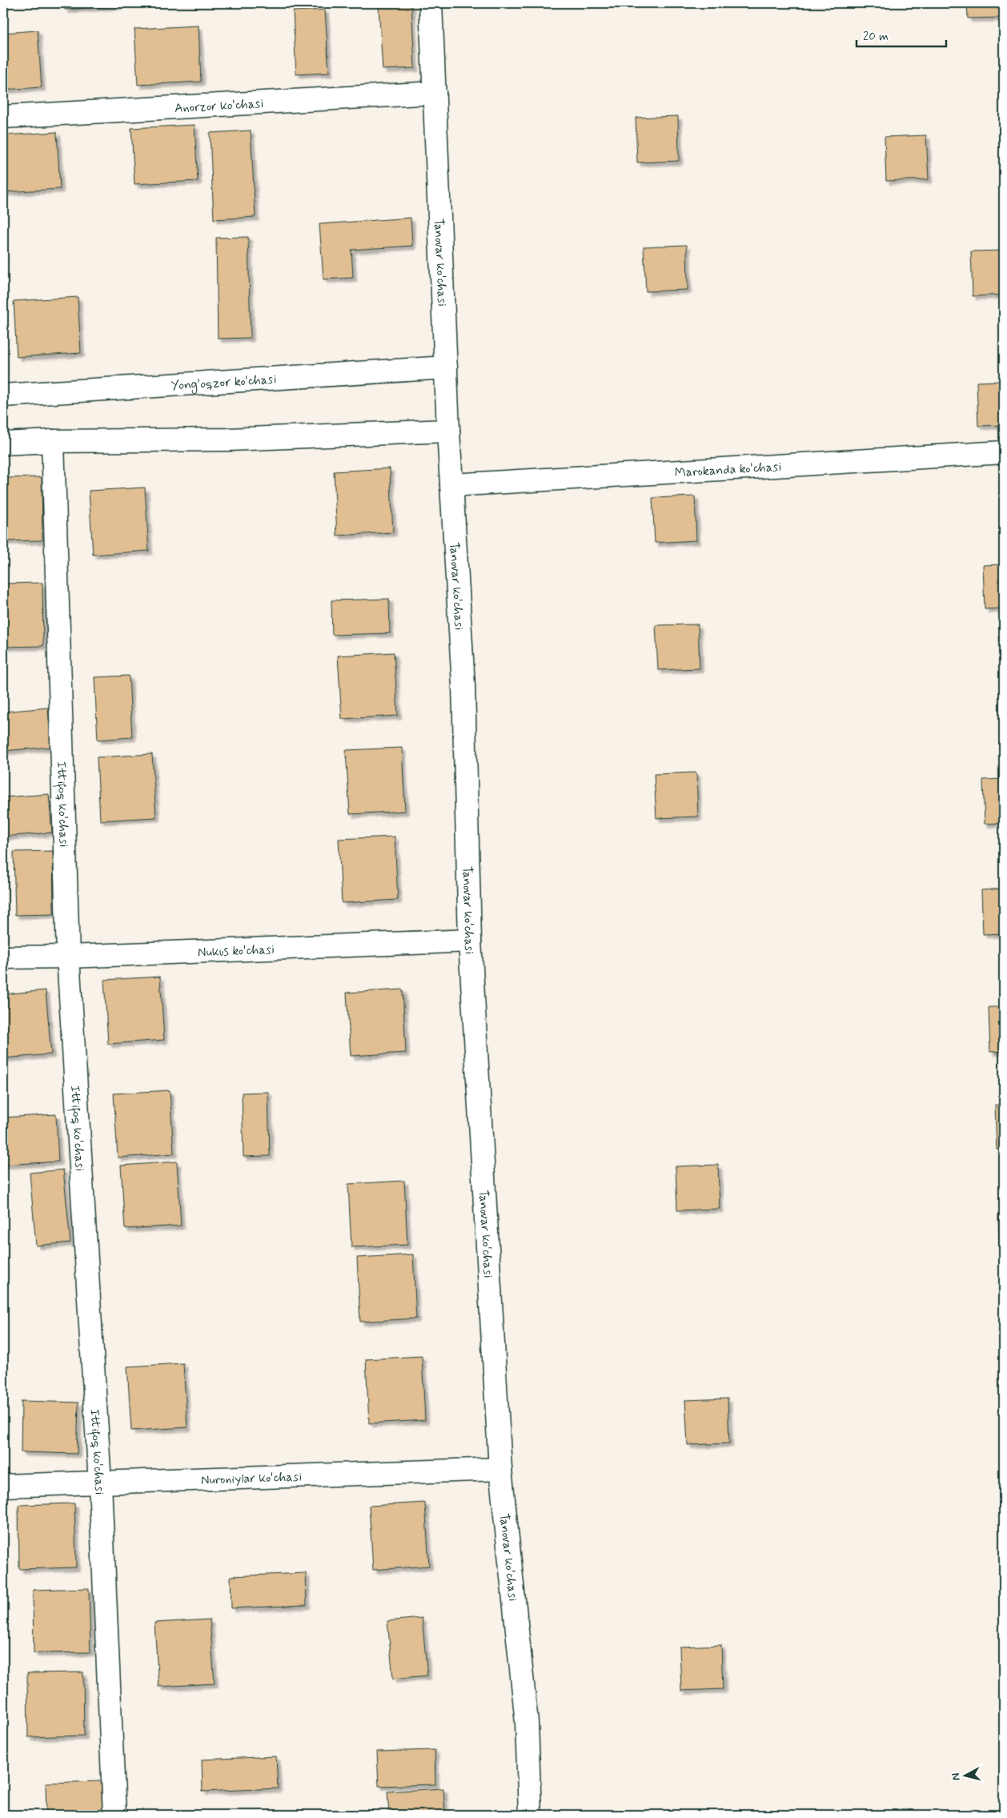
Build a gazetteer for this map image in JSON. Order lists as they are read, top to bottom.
{
  "streets": {
    "street": [
      "Anorzor ko'chasi",
      "Tanovar ko'chasi",
      "Yong'oqzor ko'chasi",
      "Marokanda ko'chasi",
      "Ittifoq ko'chasi",
      "Nukus ko'chasi",
      "Nuroniylar ko'chasi"
    ]
  },
  "crossings": [
    ["Anorzor ko'chasi", "Tanovar ko'chasi"],
    ["Tanovar ko'chasi", "Yong'oqzor ko'chasi"],
    ["Tanovar ko'chasi", "Marokanda ko'chasi"],
    ["Tanovar ko'chasi", "Nukus ko'chasi"],
    ["Tanovar ko'chasi", "Nuroniylar ko'chasi"],
    ["Ittifoq ko'chasi", "Nukus ko'chasi"],
    ["Ittifoq ko'chasi", "Nuroniylar ko'chasi"]
  ],
  "scale_bar": "20 m",
  "north": "left"
}
